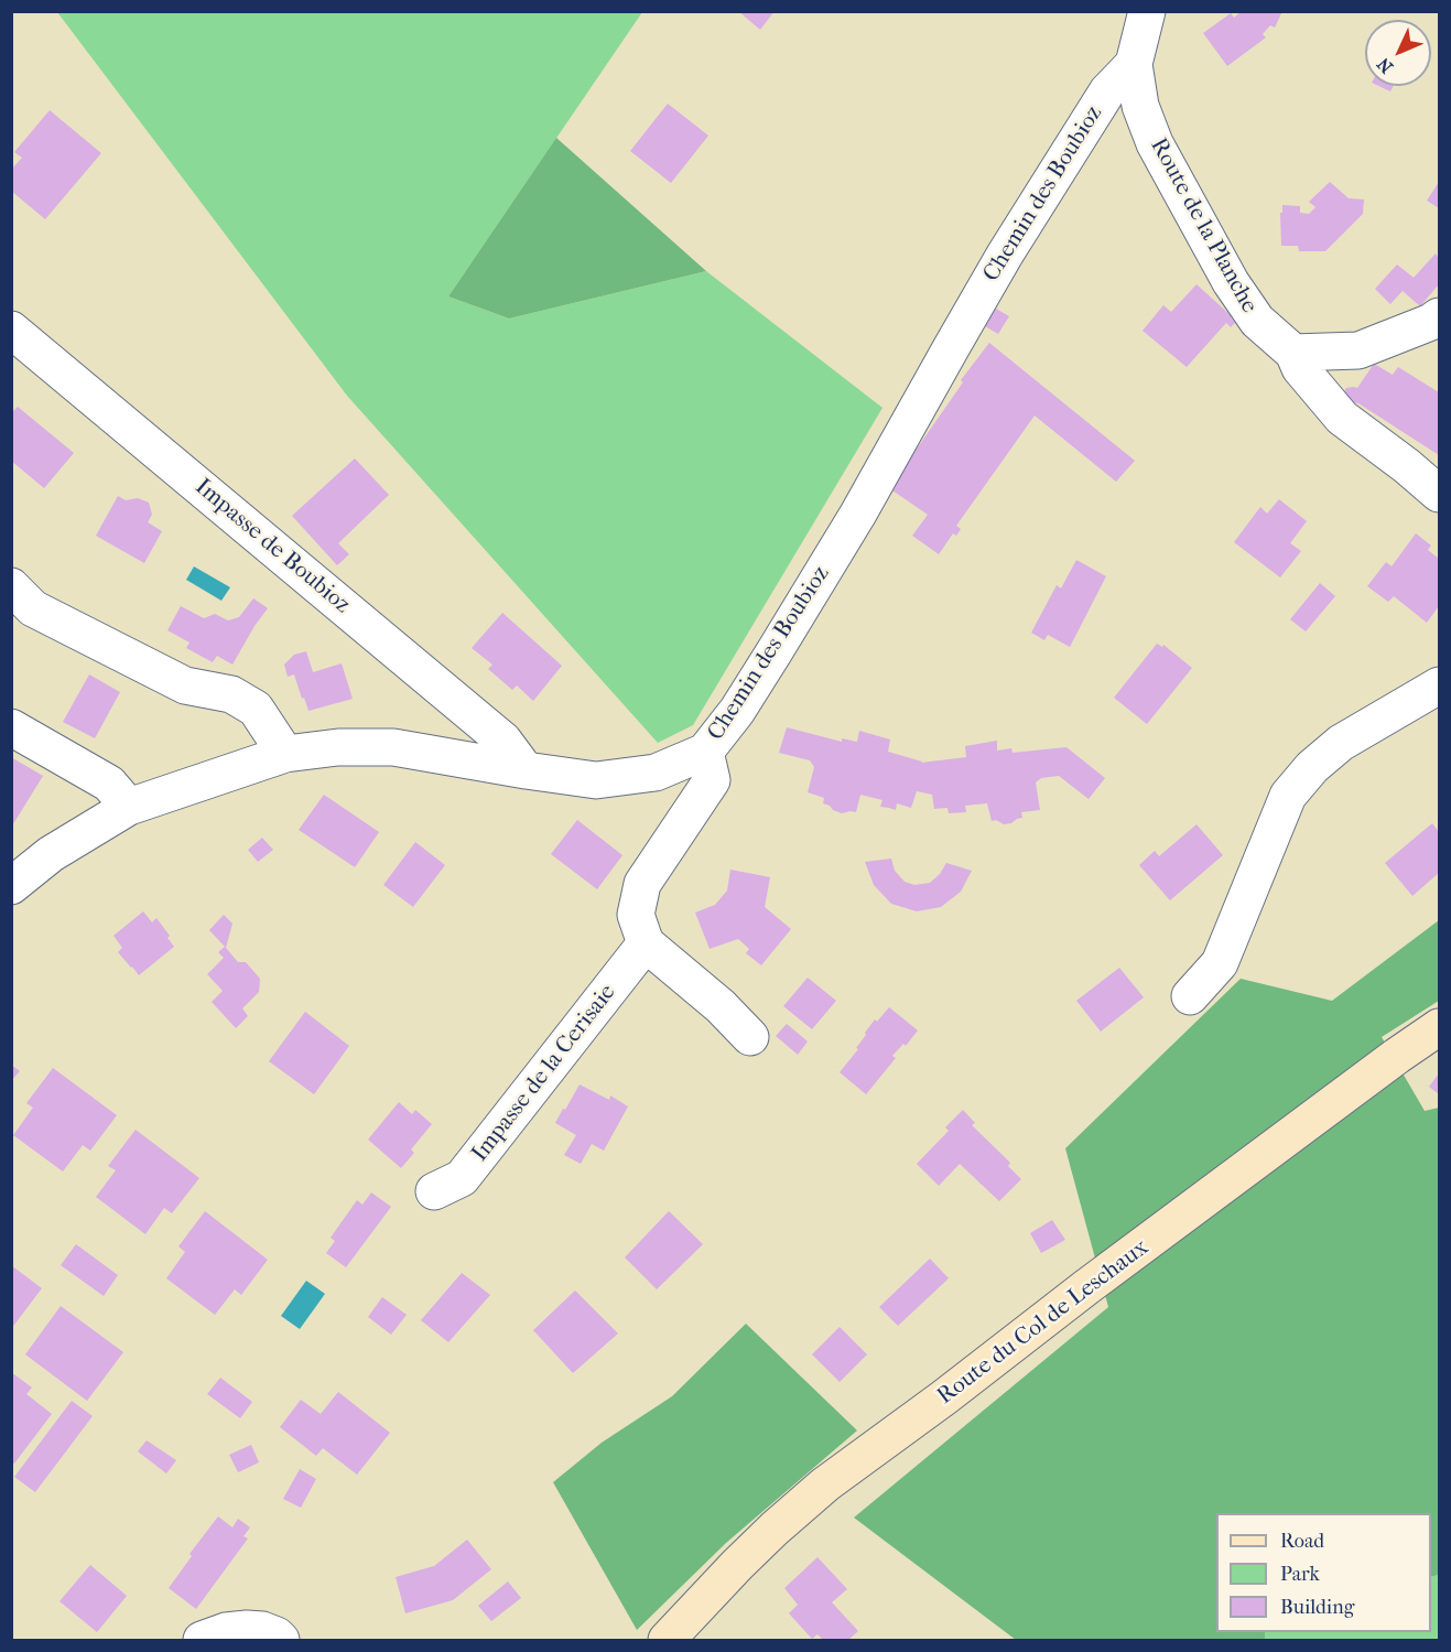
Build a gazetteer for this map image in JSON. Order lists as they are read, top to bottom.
{
  "streets": {
    "main road": ["Route du Col de Leschaux"],
    "street": [
      "Chemin des Boubioz",
      "Route de la Planche",
      "Impasse de Boubioz",
      "Impasse de la Cerisaie"
    ]
  },
  "crossings": [
    ["Chemin des Boubioz", "Route de la Planche"],
    ["Chemin des Boubioz", "Impasse de Boubioz"]
  ],
  "legend": ["Road", "Park", "Building"],
  "north": "bottom left"
}
